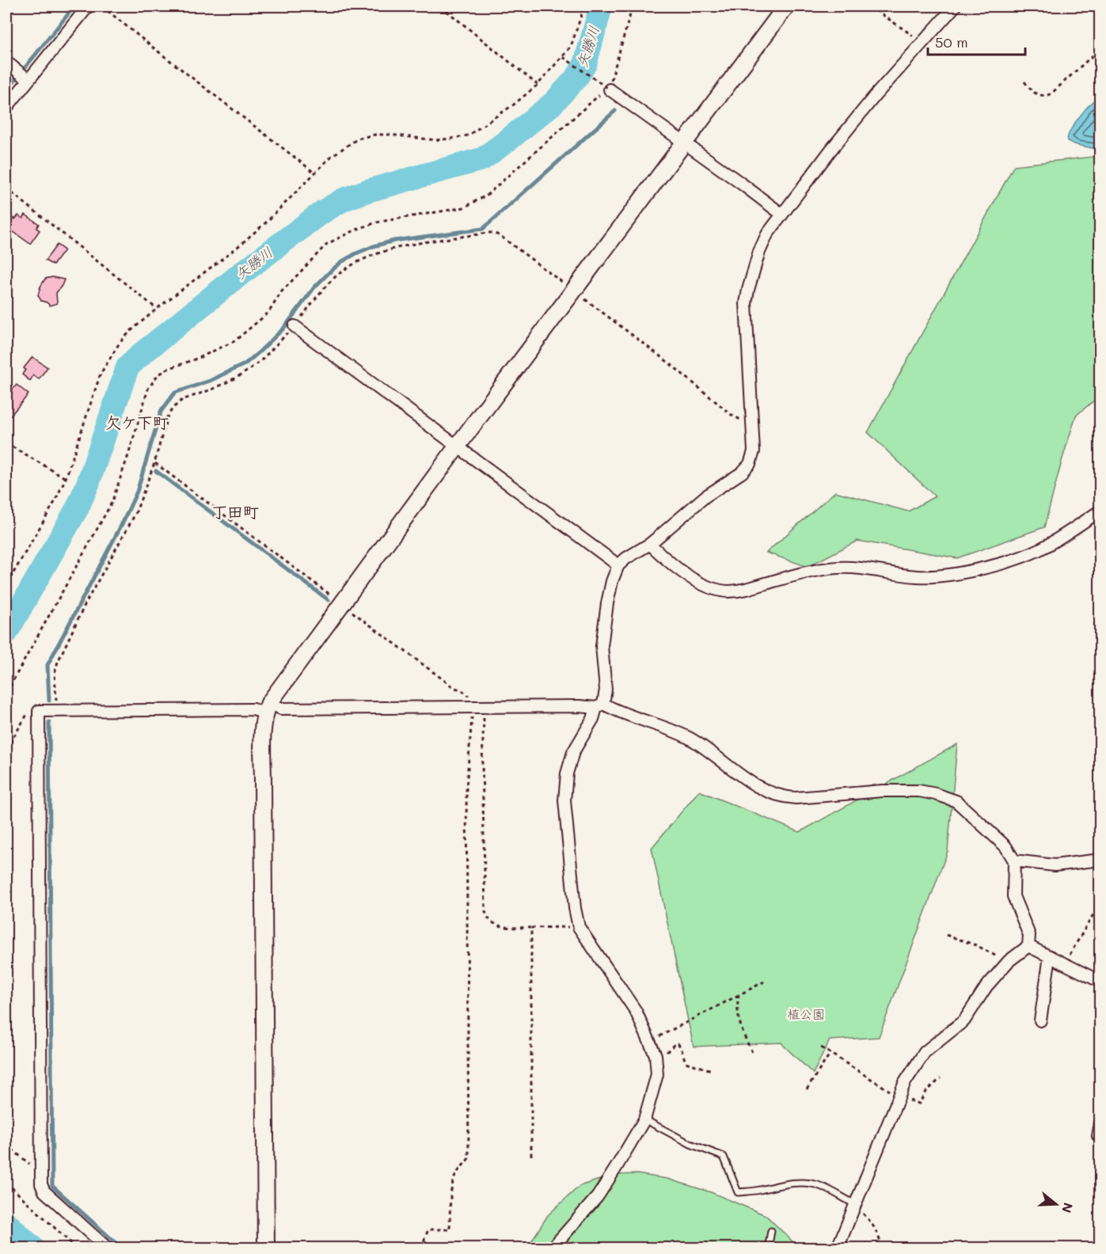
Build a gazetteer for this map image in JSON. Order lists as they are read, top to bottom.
{
  "districts": ["欠ケ下町", "丁田町"],
  "water": ["矢勝川"],
  "parks": ["植公園"],
  "scale_bar": "50 m",
  "north": "right"
}
